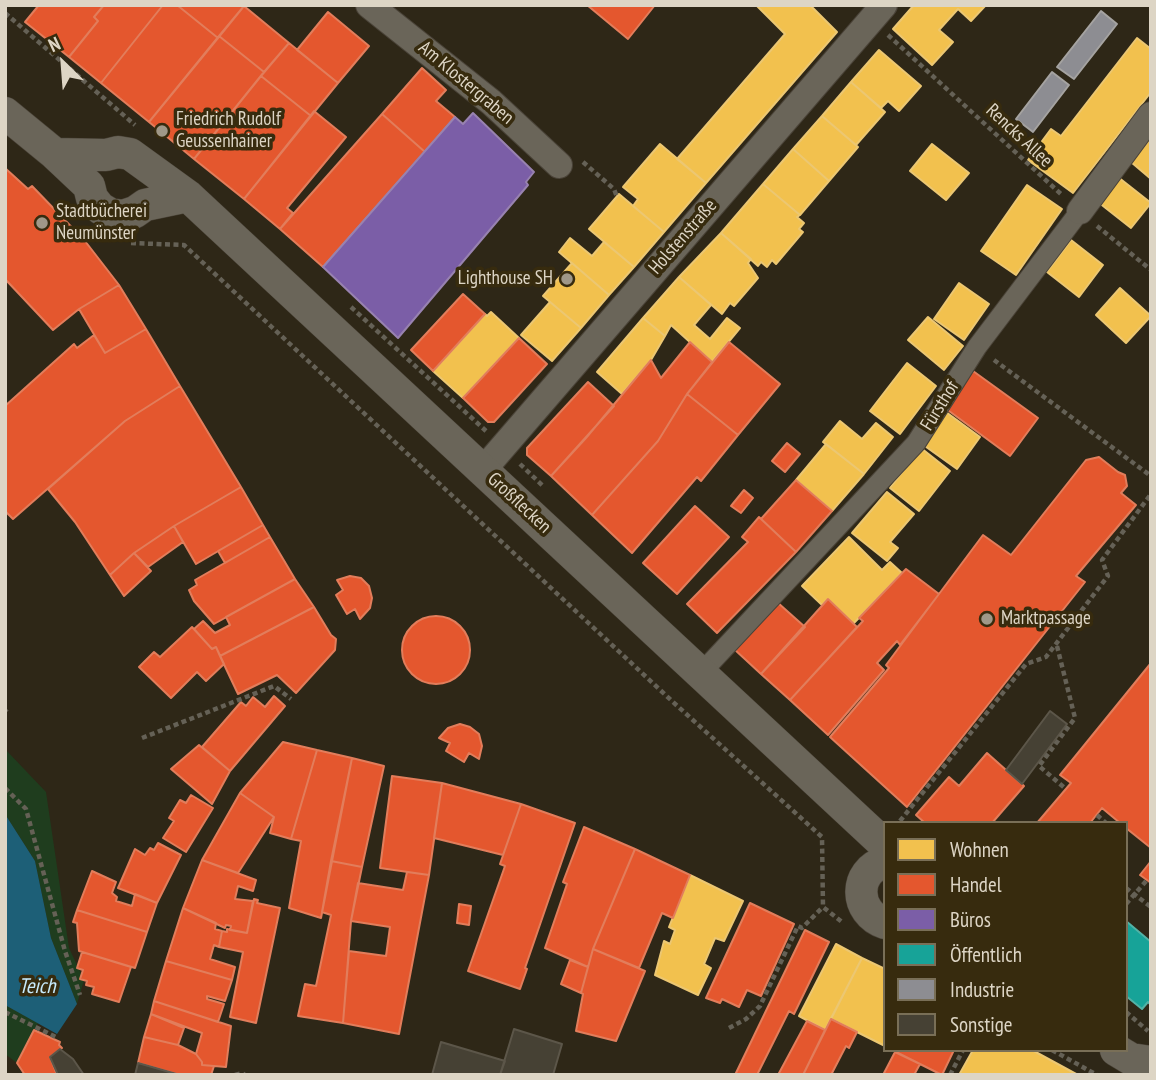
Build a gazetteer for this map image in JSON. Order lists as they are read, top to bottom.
{
  "streets": {
    "street": [
      "Am Klostergraben",
      "Holstenstraße",
      "Fürsthof",
      "Großflecken"
    ],
    "path": ["Rencks Allee"]
  },
  "crossings": [
    ["Rencks Allee", "Holstenstraße"],
    ["Rencks Allee", "Fürsthof"],
    ["Holstenstraße", "Großflecken"],
    ["Fürsthof", "Großflecken"]
  ],
  "water": ["Teich"],
  "places": [
    "Friedrich Rudolf Geussenhainer",
    "Stadtbücherei Neumünster",
    "Lighthouse SH",
    "Marktpassage"
  ],
  "legend": [
    "Wohnen",
    "Handel",
    "Büros",
    "Öffentlich",
    "Industrie",
    "Sonstige"
  ],
  "north": "top left"
}
